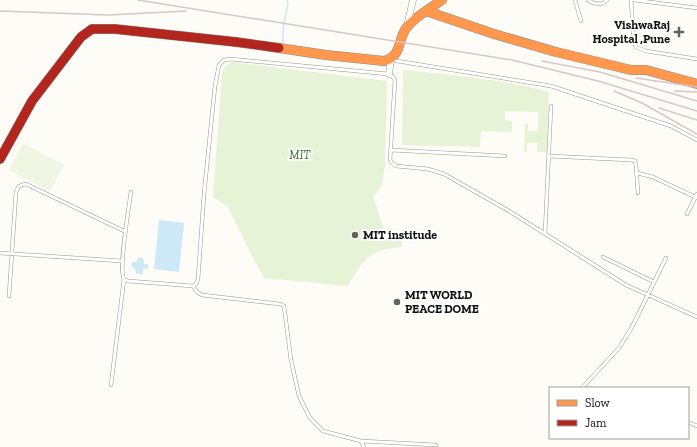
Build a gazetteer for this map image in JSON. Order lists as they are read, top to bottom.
{
  "parks": ["MIT"],
  "places": {
    "health": ["VishwaRaj Hospital ,Pune"],
    "other": ["MIT institude", "MIT WORLD PEACE DOME"]
  },
  "legend": ["Slow", "Jam"]
}
